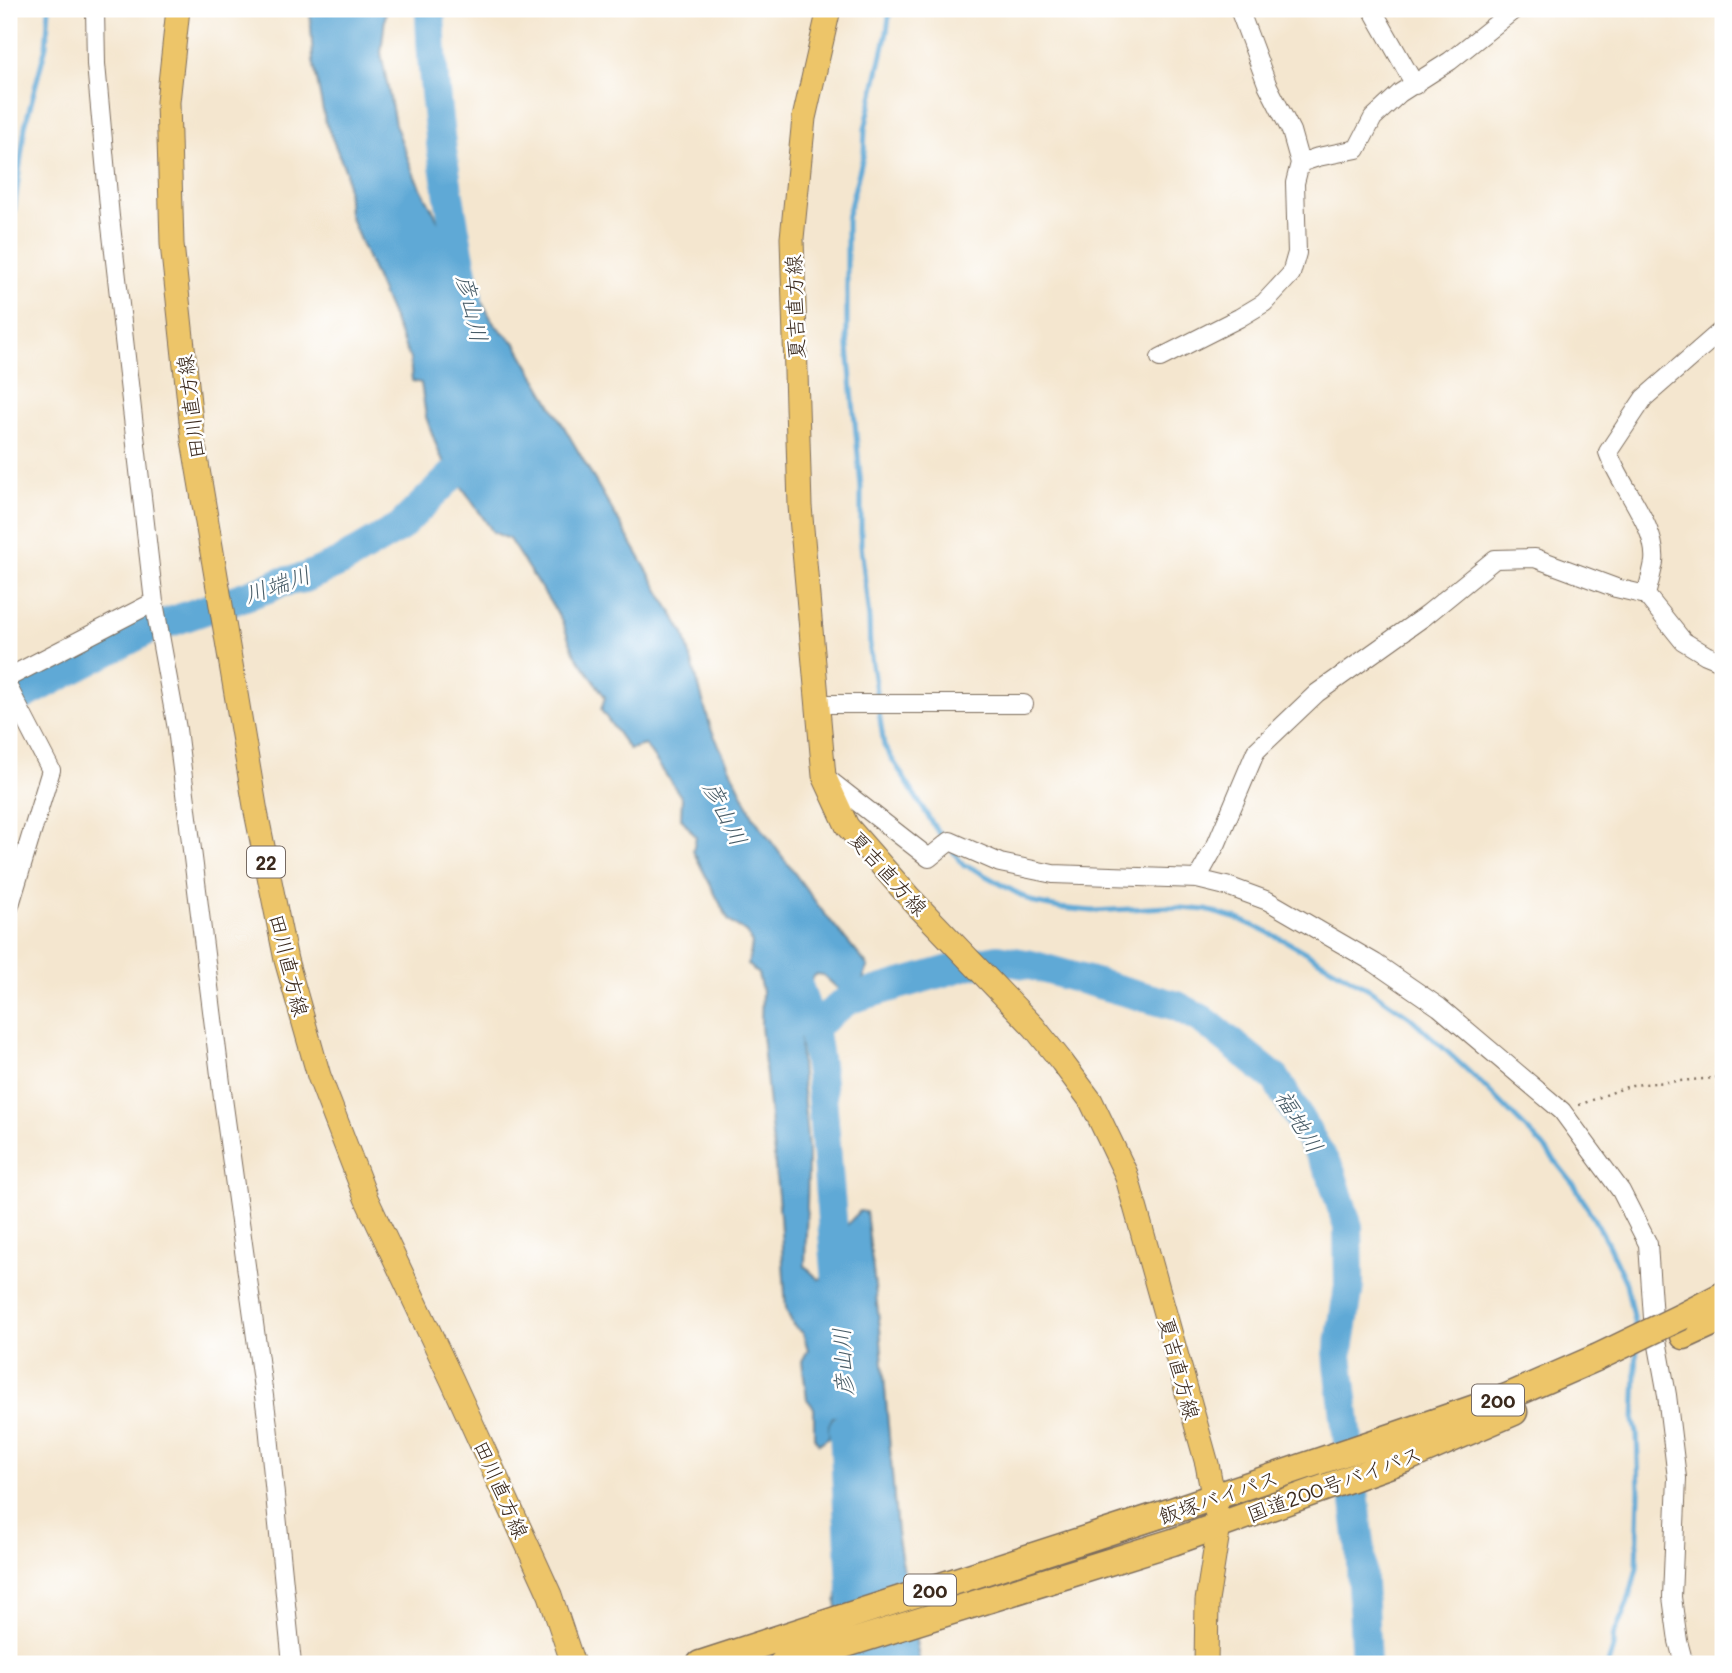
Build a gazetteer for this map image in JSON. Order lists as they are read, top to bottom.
{
  "streets": {
    "highway": ["200", "国道200号バイパス", "飯塚バイパス"],
    "main road": ["夏吉直方線", "田川直方線", "22"]
  },
  "crossings": [
    ["夏吉直方線", "国道200号バイパス"],
    ["夏吉直方線", "飯塚バイパス"],
    ["200", "国道200号バイパス"],
    ["国道200号バイパス", "飯塚バイパス"]
  ],
  "water": ["彦山川", "川端川", "福地川"]
}
